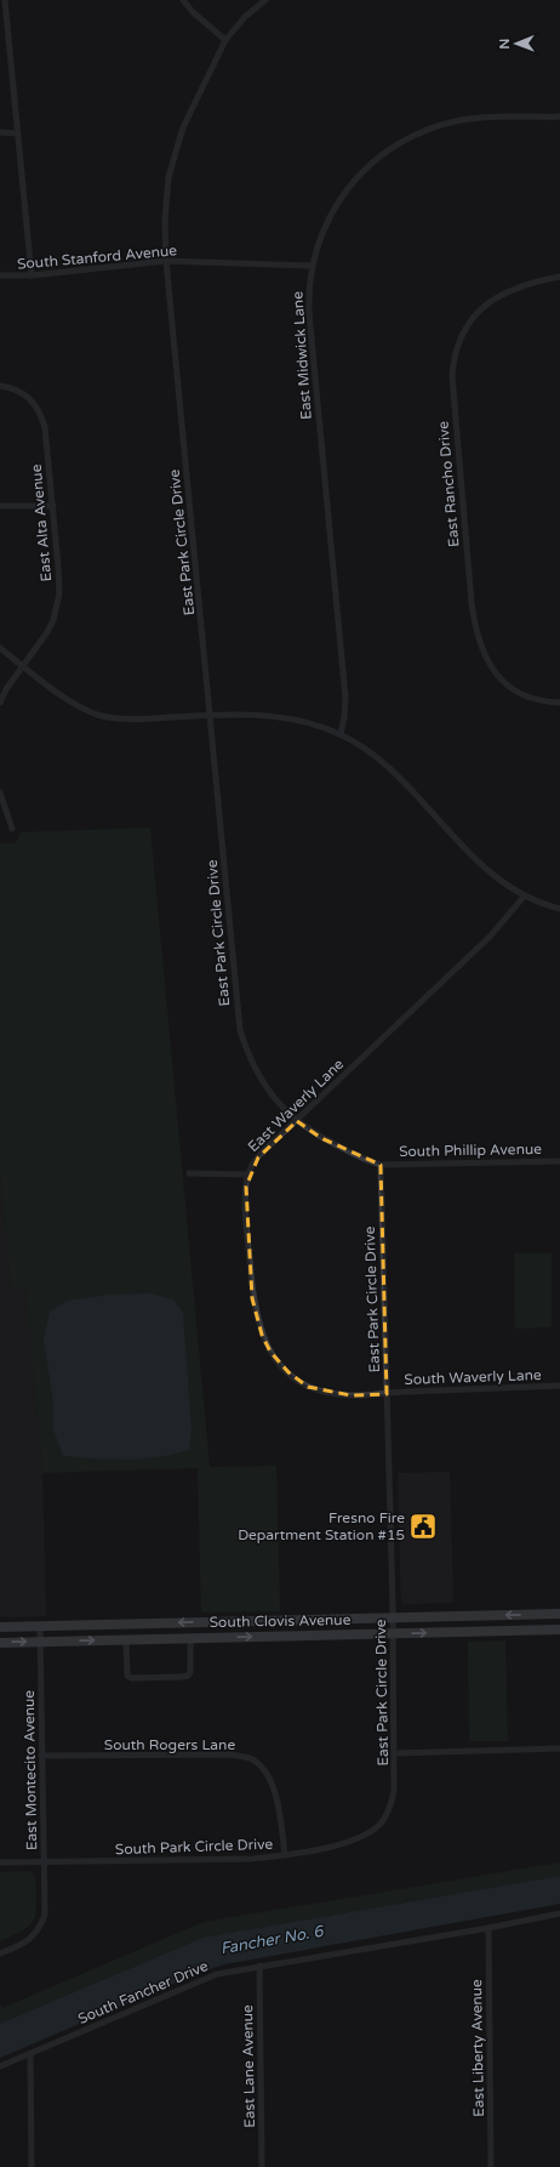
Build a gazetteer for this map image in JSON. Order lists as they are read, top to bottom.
{
  "streets": {
    "main road": ["South Clovis Avenue"],
    "street": [
      "South Stanford Avenue",
      "East Midwick Lane",
      "East Rancho Drive",
      "East Alta Avenue",
      "East Park Circle Drive",
      "East Waverly Lane",
      "South Phillip Avenue",
      "South Waverly Lane",
      "South Rogers Lane",
      "East Montecito Avenue",
      "South Park Circle Drive",
      "South Fancher Drive",
      "East Liberty Avenue",
      "East Lane Avenue"
    ]
  },
  "crossings": [
    ["South Stanford Avenue", "East Midwick Lane"],
    ["South Stanford Avenue", "East Park Circle Drive"],
    ["East Park Circle Drive", "East Waverly Lane"],
    ["East Park Circle Drive", "South Phillip Avenue"],
    ["East Park Circle Drive", "South Waverly Lane"],
    ["East Park Circle Drive", "South Clovis Avenue"],
    ["East Park Circle Drive", "South Park Circle Drive"],
    ["East Waverly Lane", "South Waverly Lane"],
    ["South Clovis Avenue", "East Montecito Avenue"],
    ["South Rogers Lane", "East Montecito Avenue"],
    ["South Rogers Lane", "South Park Circle Drive"],
    ["East Montecito Avenue", "South Park Circle Drive"],
    ["South Fancher Drive", "East Liberty Avenue"],
    ["South Fancher Drive", "East Lane Avenue"]
  ],
  "water": ["Fancher No. 6"],
  "places": {
    "public building": ["Fresno Fire Department Station #15"]
  },
  "north": "left"
}
